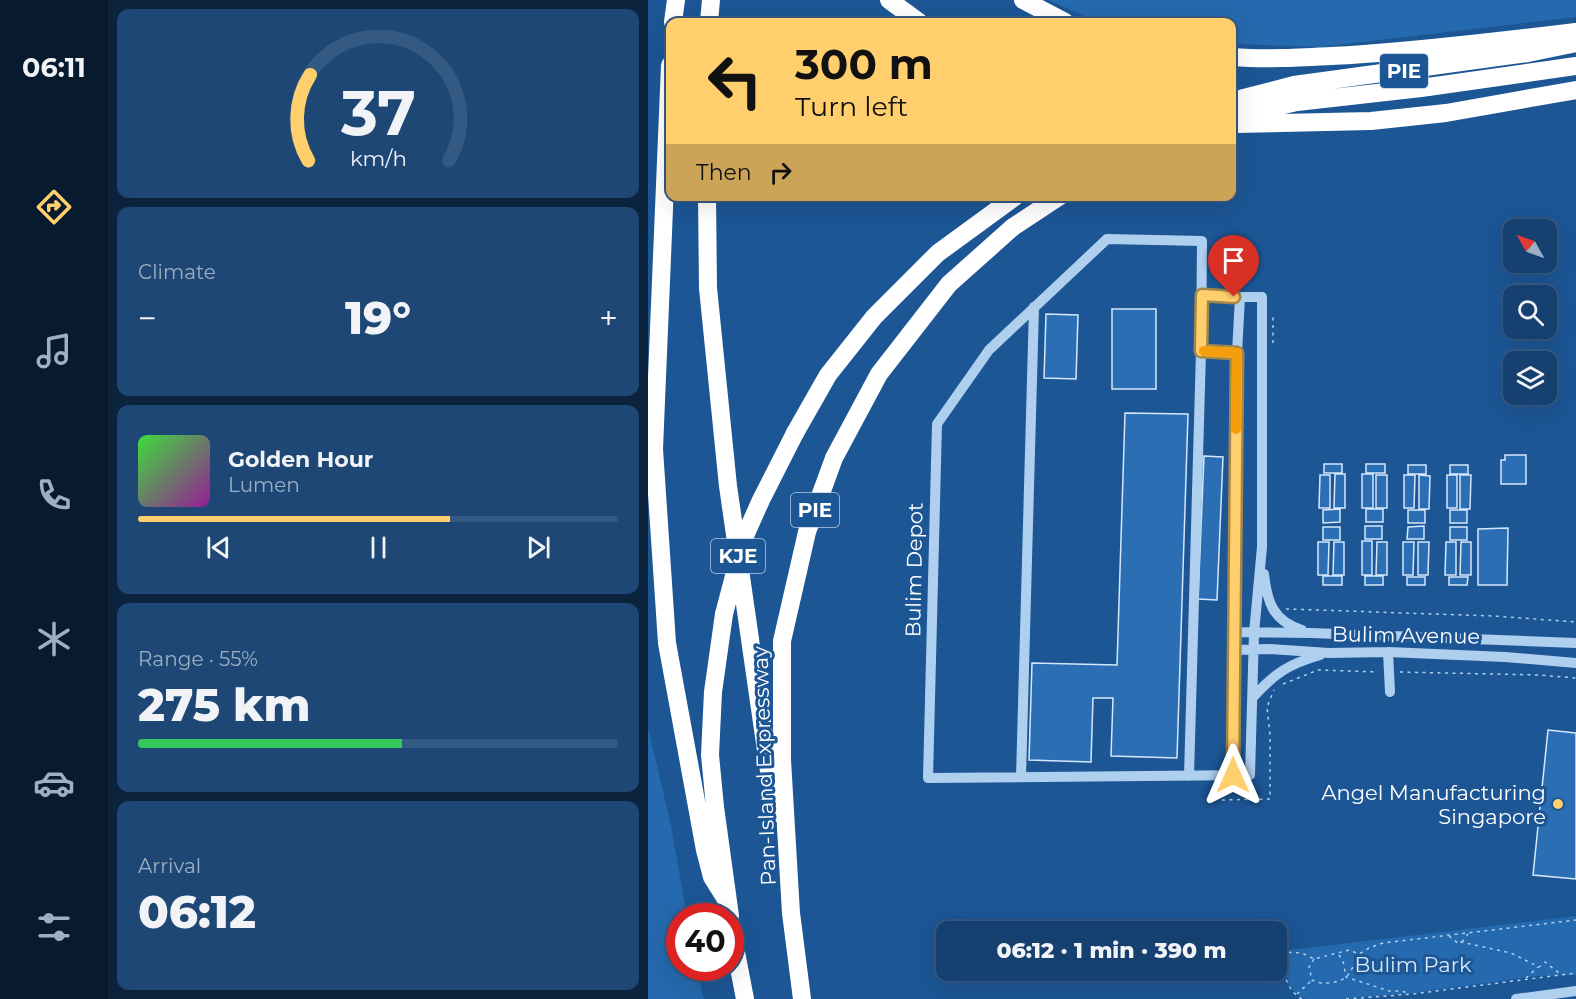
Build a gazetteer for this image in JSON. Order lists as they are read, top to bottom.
{
  "streets": {
    "highway": ["PIE", "KJE", "Pan-Island Expressway"],
    "street": ["Bulim Depot", "Bulim Avenue"]
  },
  "crossings": [
    ["KJE", "Pan-Island Expressway"]
  ],
  "parks": ["Bulim Park"],
  "places": ["Angel Manufacturing Singapore"],
  "north": "top left",
  "page": {
    "tabs": "06:11",
    "turn": ["300 m", "Turn left"],
    "then": "Then",
    "tile": [
      "Climate",
      ["Range · 55%", "275 km"],
      ["Arrival", "06:12"]
    ],
    "heat": ["−", "19°", "+"],
    "song": ["Golden Hour", "Lumen"],
    "limit": "40",
    "trip": "06:12 · 1 min · 390 m",
    "gauge": ["37", "km/h"]
  }
}
